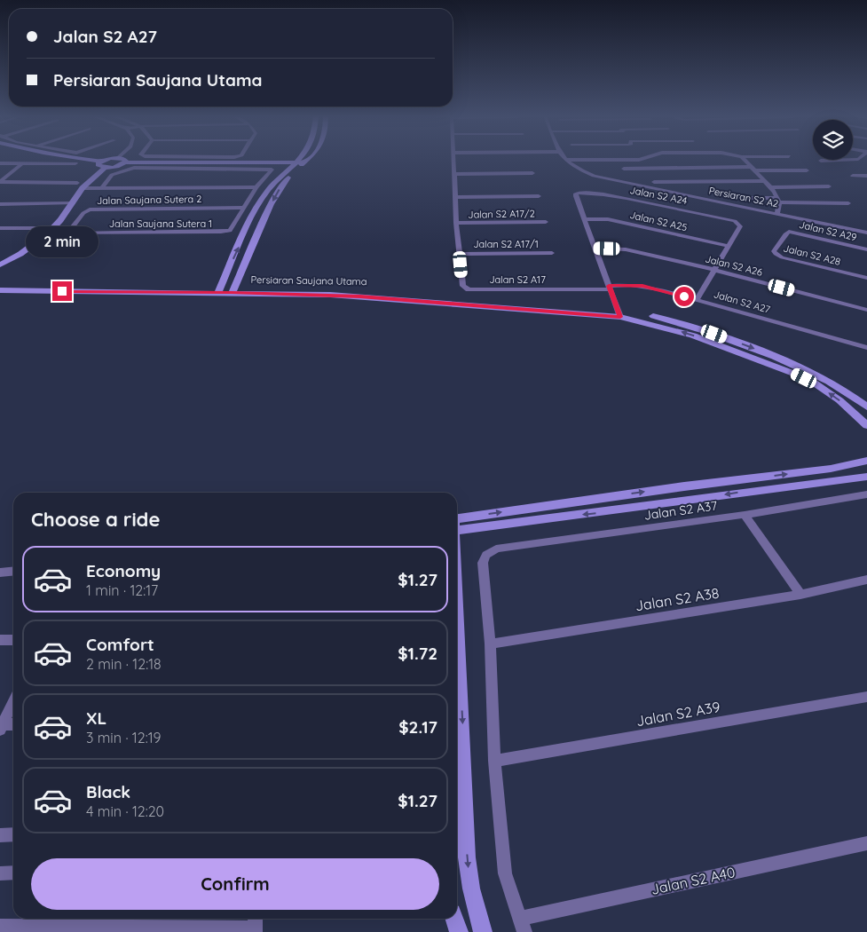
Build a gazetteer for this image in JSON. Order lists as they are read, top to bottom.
{
  "streets": {
    "street": [
      "Jalan S2 A24",
      "Persiaran S2 A2",
      "Jalan Saujana Sutera 2",
      "Jalan S2 A17/2",
      "Jalan S2 A25",
      "Jalan Saujana Sutera 1",
      "Jalan S2 A29",
      "Jalan S2 A17/1",
      "Jalan S2 A28",
      "Jalan S2 A26",
      "Jalan S2 A17",
      "Persiaran Saujana Utama",
      "Jalan S2 A27",
      "Jalan S2 A37",
      "Jalan S2 A38",
      "Jalan S2 A39",
      "Jalan S2 A40"
    ]
  },
  "crossings": [
    ["Jalan S2 A24", "Jalan S2 A25"],
    ["Jalan S2 A24", "Jalan S2 A26"],
    ["Jalan S2 A24", "Jalan S2 A17"],
    ["Jalan S2 A24", "Persiaran Saujana Utama"],
    ["Jalan S2 A24", "Jalan S2 A27"],
    ["Jalan Saujana Sutera 2", "Jalan Saujana Sutera 1"],
    ["Jalan S2 A17/2", "Jalan S2 A17"],
    ["Jalan S2 A29", "Jalan S2 A28"],
    ["Jalan S2 A17/1", "Jalan S2 A17"],
    ["Jalan S2 A17", "Jalan S2 A27"],
    ["Jalan S2 A37", "Jalan S2 A38"]
  ],
  "page": {
    "banner": ["Jalan S2 A27", "Persiaran Saujana Utama"],
    "bubble": "2 min",
    "heading": "Choose a ride",
    "list": [
      {
        "name": "Economy",
        "note": "1 min · 12:17",
        "value": "$1.27"
      },
      {
        "name": "Comfort",
        "note": "2 min · 12:18",
        "value": "$1.72"
      },
      {
        "name": "XL",
        "note": "3 min · 12:19",
        "value": "$2.17"
      },
      {
        "name": "Black",
        "note": "4 min · 12:20",
        "value": "$1.27"
      }
    ],
    "buttons": "Confirm"
  }
}
